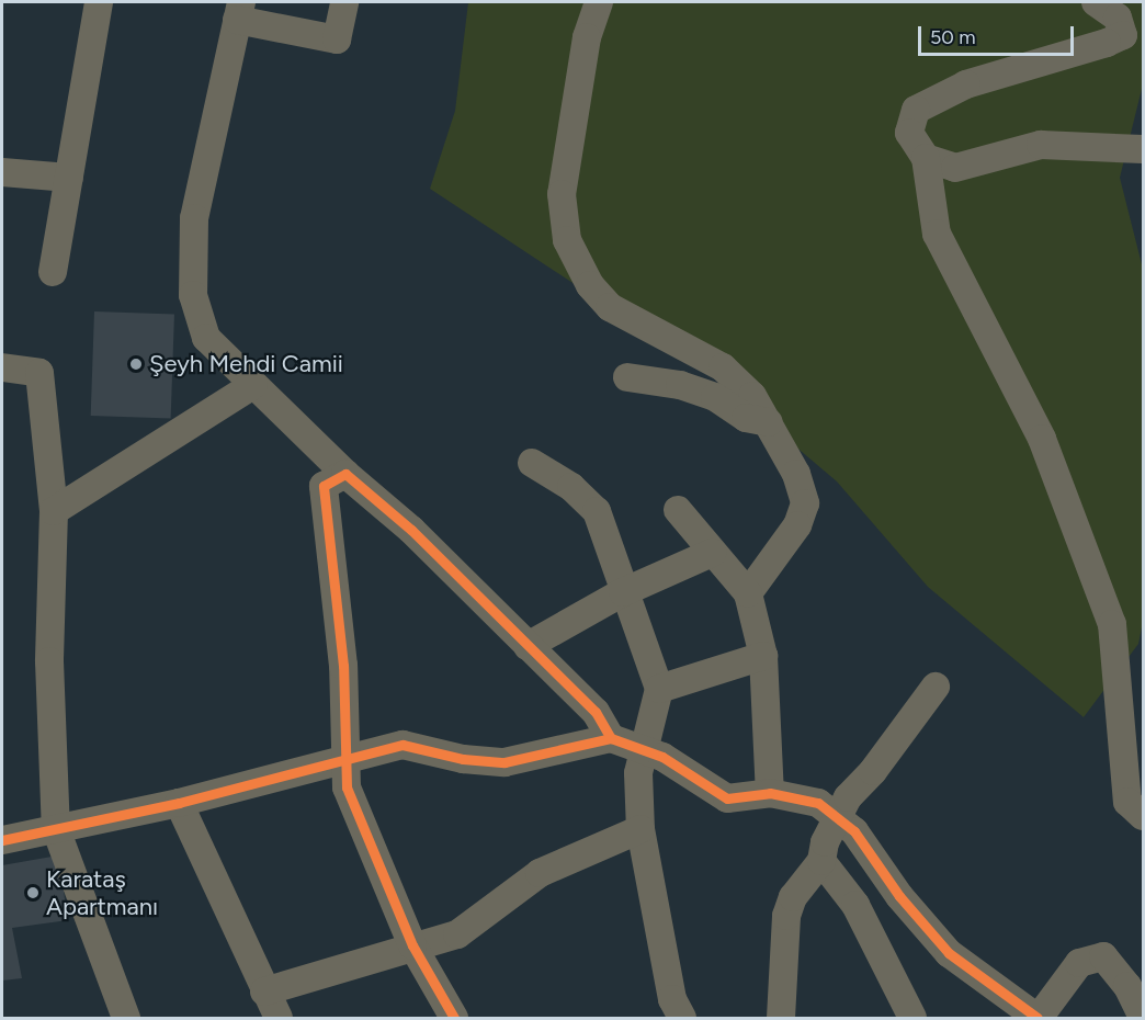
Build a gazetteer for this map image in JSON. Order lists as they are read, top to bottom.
{
  "places": ["Şeyh Mehdi Camii", "Karataş Apartmanı"],
  "scale_bar": "50 m"
}
